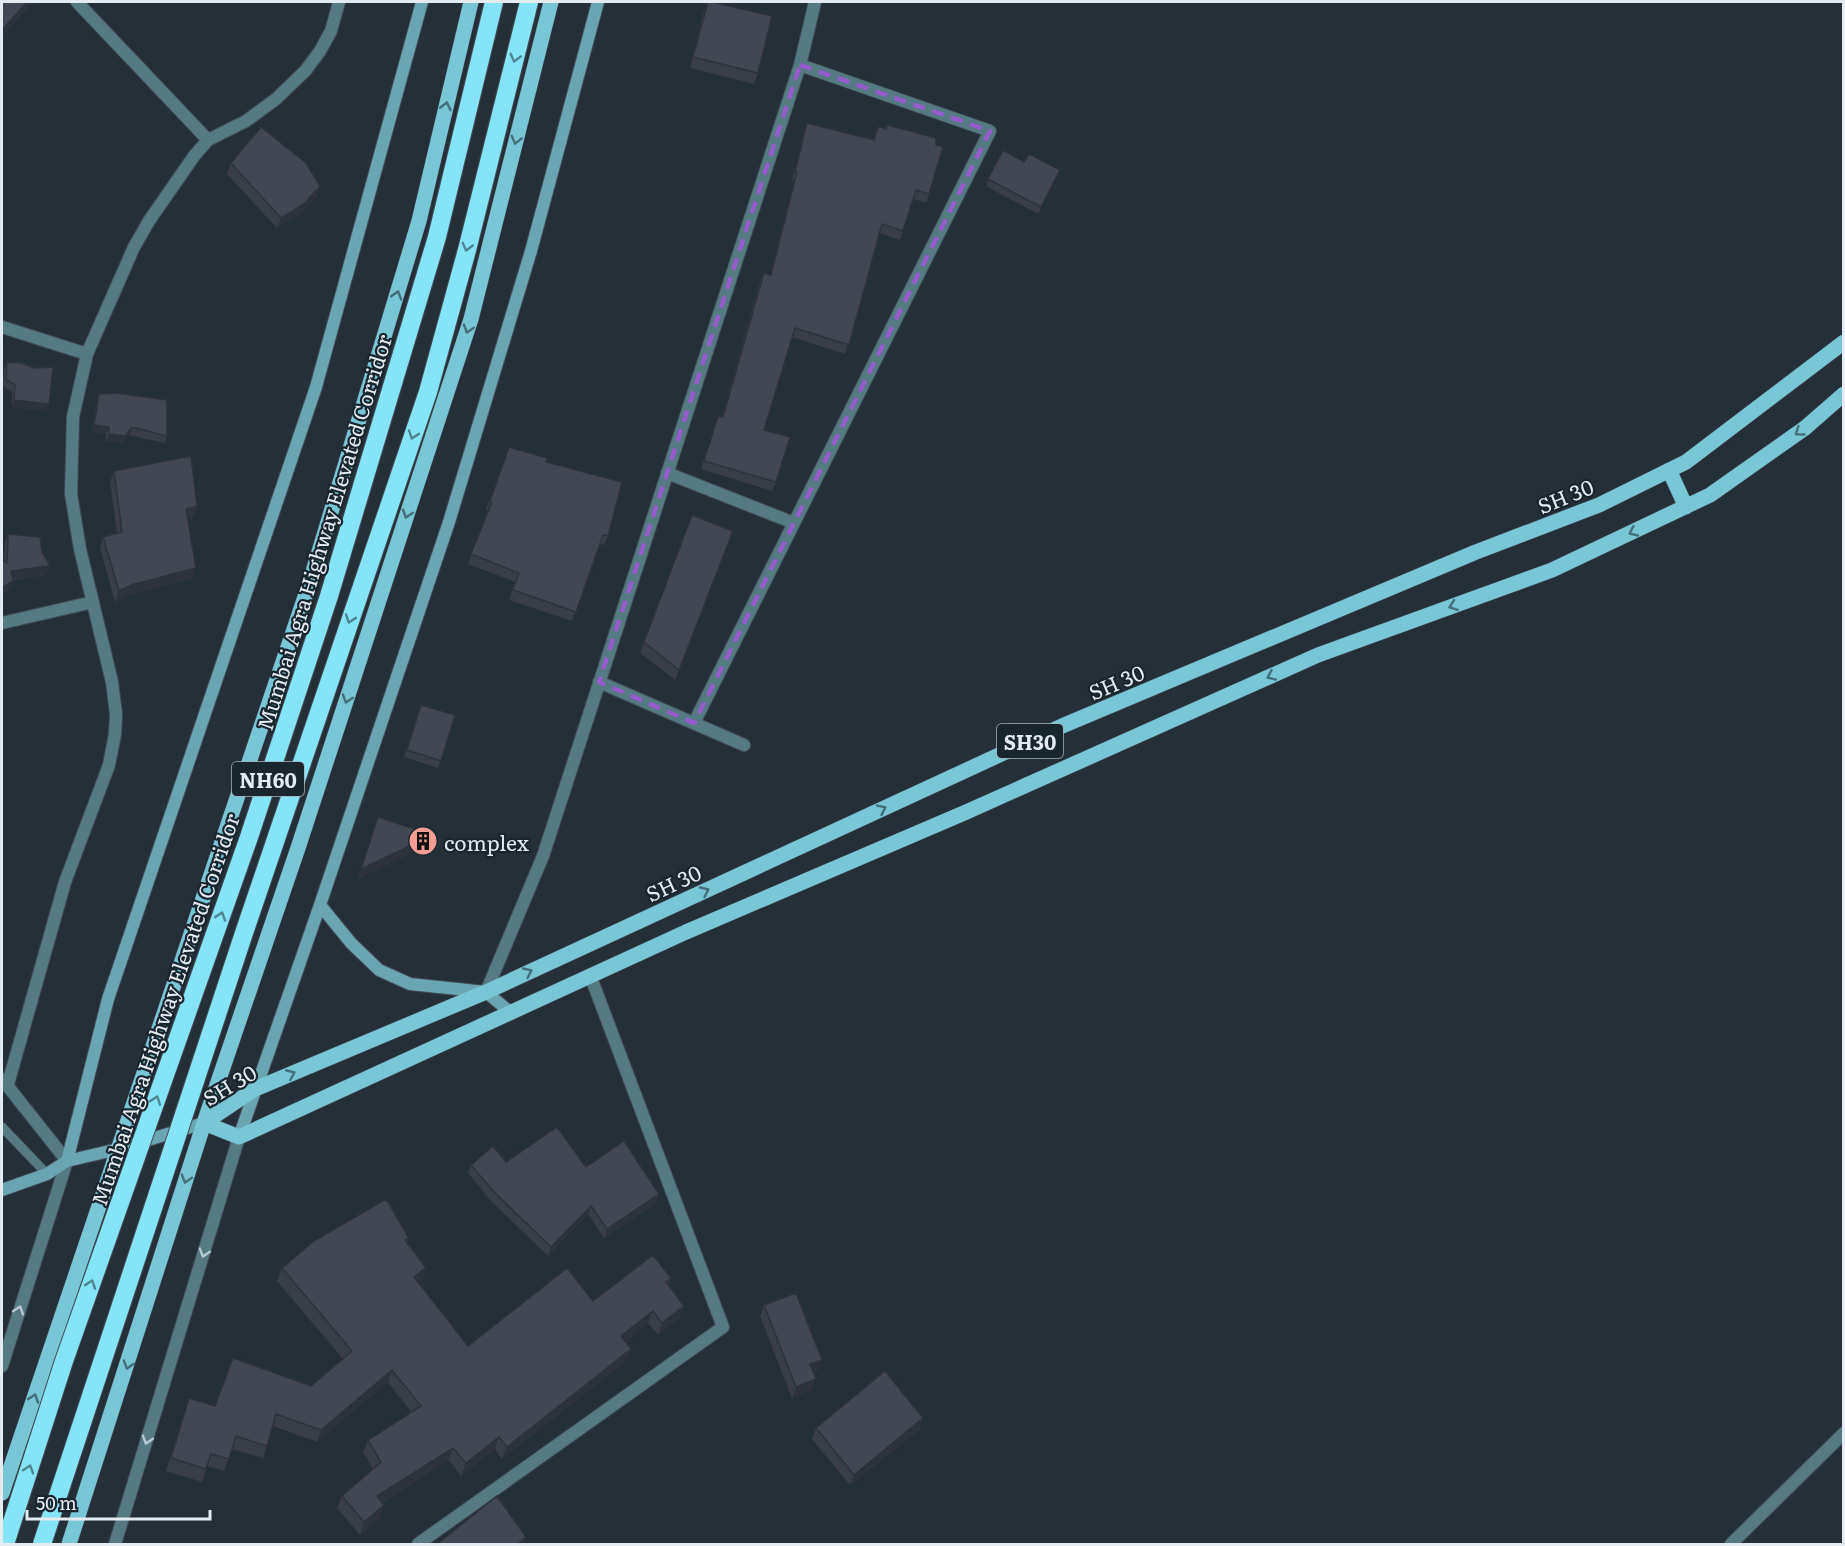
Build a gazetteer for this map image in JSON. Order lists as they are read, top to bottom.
{
  "streets": {
    "highway": ["Mumbai Agra Highway Elevated Corridor", "NH60"],
    "main road": ["SH 30", "SH30"]
  },
  "crossings": [
    ["SH 30", "SH30"]
  ],
  "places": {
    "building": ["complex"]
  },
  "scale_bar": "50 m"
}
